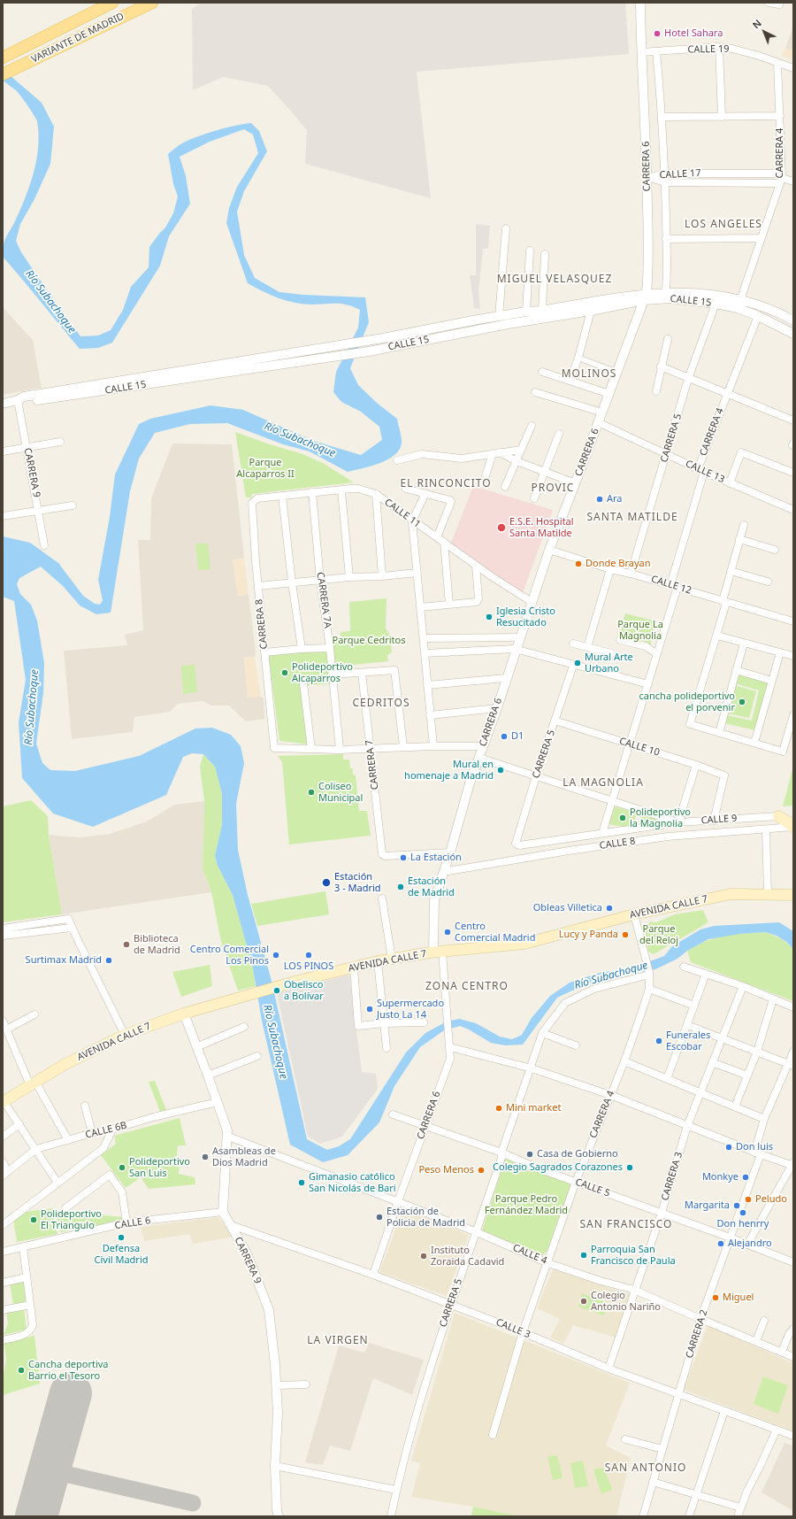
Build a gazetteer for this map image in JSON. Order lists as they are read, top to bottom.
{
  "streets": {
    "main road": ["VARIANTE DE MADRID", "AVENIDA CALLE 7"],
    "street": [
      "CALLE 19",
      "CARRERA 4",
      "CARRERA 6",
      "CALLE 17",
      "CALLE 15",
      "CARRERA 5",
      "CALLE 13",
      "CARRERA 9",
      "CALLE 11",
      "CALLE 12",
      "CARRERA 7A",
      "CARRERA 8",
      "CALLE 10",
      "CARRERA 7",
      "CALLE 9",
      "CALLE 8",
      "CALLE 6B",
      "CARRERA 3",
      "CALLE 5",
      "CALLE 6",
      "CALLE 4",
      "CALLE 3",
      "CARRERA 2"
    ]
  },
  "crossings": [
    ["CALLE 19", "CARRERA 4"],
    ["CALLE 19", "CARRERA 6"],
    ["CARRERA 4", "CALLE 17"],
    ["CARRERA 4", "CALLE 15"],
    ["CARRERA 4", "CARRERA 5"],
    ["CARRERA 4", "CALLE 13"],
    ["CARRERA 4", "CALLE 12"],
    ["CARRERA 4", "CALLE 10"],
    ["CARRERA 4", "CALLE 9"],
    ["CARRERA 4", "AVENIDA CALLE 7"],
    ["CARRERA 4", "CALLE 5"],
    ["CARRERA 4", "CALLE 4"],
    ["CARRERA 4", "CALLE 3"],
    ["CARRERA 6", "CALLE 17"],
    ["CARRERA 6", "CALLE 15"],
    ["CARRERA 6", "CALLE 13"],
    ["CARRERA 6", "CALLE 11"],
    ["CARRERA 6", "CALLE 12"],
    ["CARRERA 6", "CARRERA 7"],
    ["CARRERA 6", "CALLE 9"],
    ["CARRERA 6", "CALLE 8"],
    ["CARRERA 6", "AVENIDA CALLE 7"],
    ["CARRERA 6", "CALLE 5"],
    ["CARRERA 6", "CALLE 4"],
    ["CARRERA 6", "CALLE 3"],
    ["CALLE 15", "CARRERA 5"],
    ["CALLE 15", "CARRERA 9"],
    ["CARRERA 5", "CALLE 13"],
    ["CARRERA 5", "CALLE 12"],
    ["CARRERA 5", "CALLE 10"],
    ["CARRERA 5", "CALLE 9"],
    ["CARRERA 5", "CALLE 5"],
    ["CARRERA 5", "CALLE 4"],
    ["CARRERA 5", "CALLE 3"],
    ["CARRERA 9", "CALLE 6"],
    ["CARRERA 9", "CALLE 3"],
    ["CALLE 11", "CARRERA 7A"],
    ["CALLE 11", "CARRERA 8"],
    ["CALLE 10", "CALLE 9"],
    ["CARRERA 3", "CALLE 5"],
    ["CARRERA 3", "CALLE 4"],
    ["CARRERA 3", "CALLE 3"],
    ["CALLE 5", "CARRERA 2"],
    ["CALLE 4", "CARRERA 2"],
    ["CALLE 3", "CARRERA 2"]
  ],
  "districts": [
    "LOS ANGELES",
    "MIGUEL VELASQUEZ",
    "MOLINOS",
    "EL RINCONCITO",
    "PROVIC",
    "SANTA MATILDE",
    "CEDRITOS",
    "LA MAGNOLIA",
    "ZONA CENTRO",
    "SAN FRANCISCO",
    "LA VIRGEN",
    "SAN ANTONIO"
  ],
  "water": ["Río Subachoque"],
  "parks": [
    "Parque Alcaparros II",
    "Parque La Magnolia",
    "Parque Cedritos",
    "Parque del Reloj",
    "Parque Pedro Fernández Madrid"
  ],
  "places": [
    "Hotel Sahara",
    "Ara",
    "E.S.E. Hospital Santa Matilde",
    "Donde Brayan",
    "Iglesia Cristo Resucitado",
    "Mural Arte Urbano",
    "Polideportivo Alcaparros",
    "cancha polideportivo el porvenir",
    "D1",
    "Mural en homenaje a Madrid",
    "Coliseo Municipal",
    "Polideportivo la Magnolia",
    "La Estación",
    "Estación 3 - Madrid",
    "Estación de Madrid",
    "Obleas Villetica",
    "Centro Comercial Madrid",
    "Lucy y Panda",
    "Biblioteca de Madrid",
    "Centro Comercial Los Pinos",
    "LOS PINOS",
    "Surtimax Madrid",
    "Obelisco a Bolívar",
    "Supermercado Justo La 14",
    "Funerales Escobar",
    "Mini market",
    "Don luis",
    "Casa de Gobierno",
    "Asambleas de Dios Madrid",
    "Polideportivo San Luis",
    "Colegio Sagrados Corazones",
    "Peso Menos",
    "Monkye",
    "Gimanasio católico San Nicolás de Bari",
    "Peludo",
    "Margarita",
    "Don henrry",
    "Estación de Policia de Madrid",
    "Polideportivo El Triangulo",
    "Defensa Civil Madrid",
    "Alejandro",
    "Parroquia San Francisco de Paula",
    "Instituto Zoraida Cadavid",
    "Miguel",
    "Colegio Antonio Nariño",
    "Cancha deportiva Barrio el Tesoro"
  ],
  "north": "top left"
}
